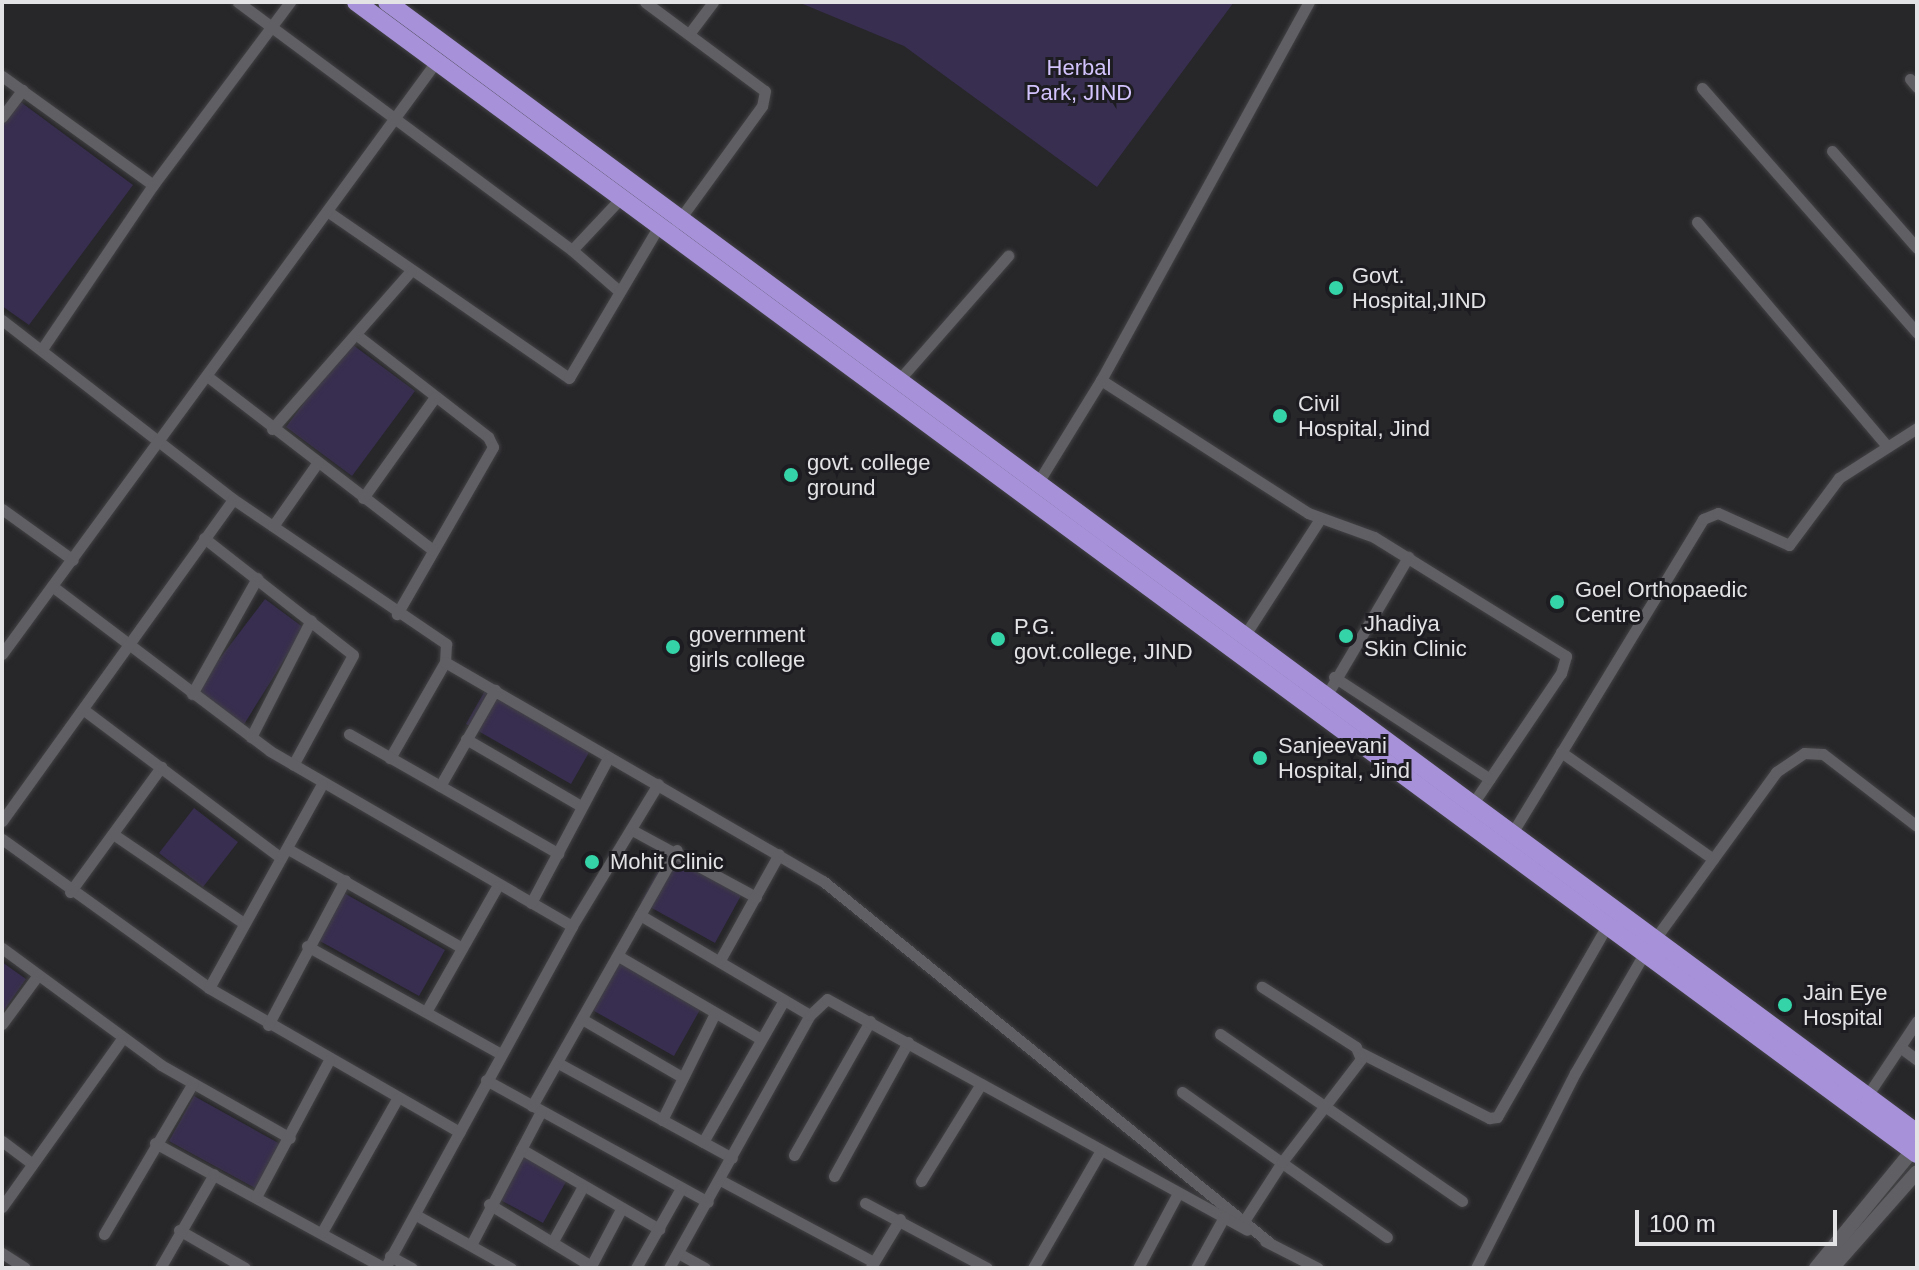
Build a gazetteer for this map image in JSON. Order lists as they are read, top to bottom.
{
  "parks": ["Herbal Park, JIND"],
  "places": [
    "Govt. Hospital,JIND",
    "Civil Hospital, Jind",
    "govt. college ground",
    "Goel Orthopaedic Centre",
    "Jhadiya Skin Clinic",
    "P.G. govt.college, JIND",
    "government girls college",
    "Sanjeevani Hospital, Jind",
    "Mohit Clinic",
    "Jain Eye Hospital"
  ],
  "scale_bar": "100 m"
}
